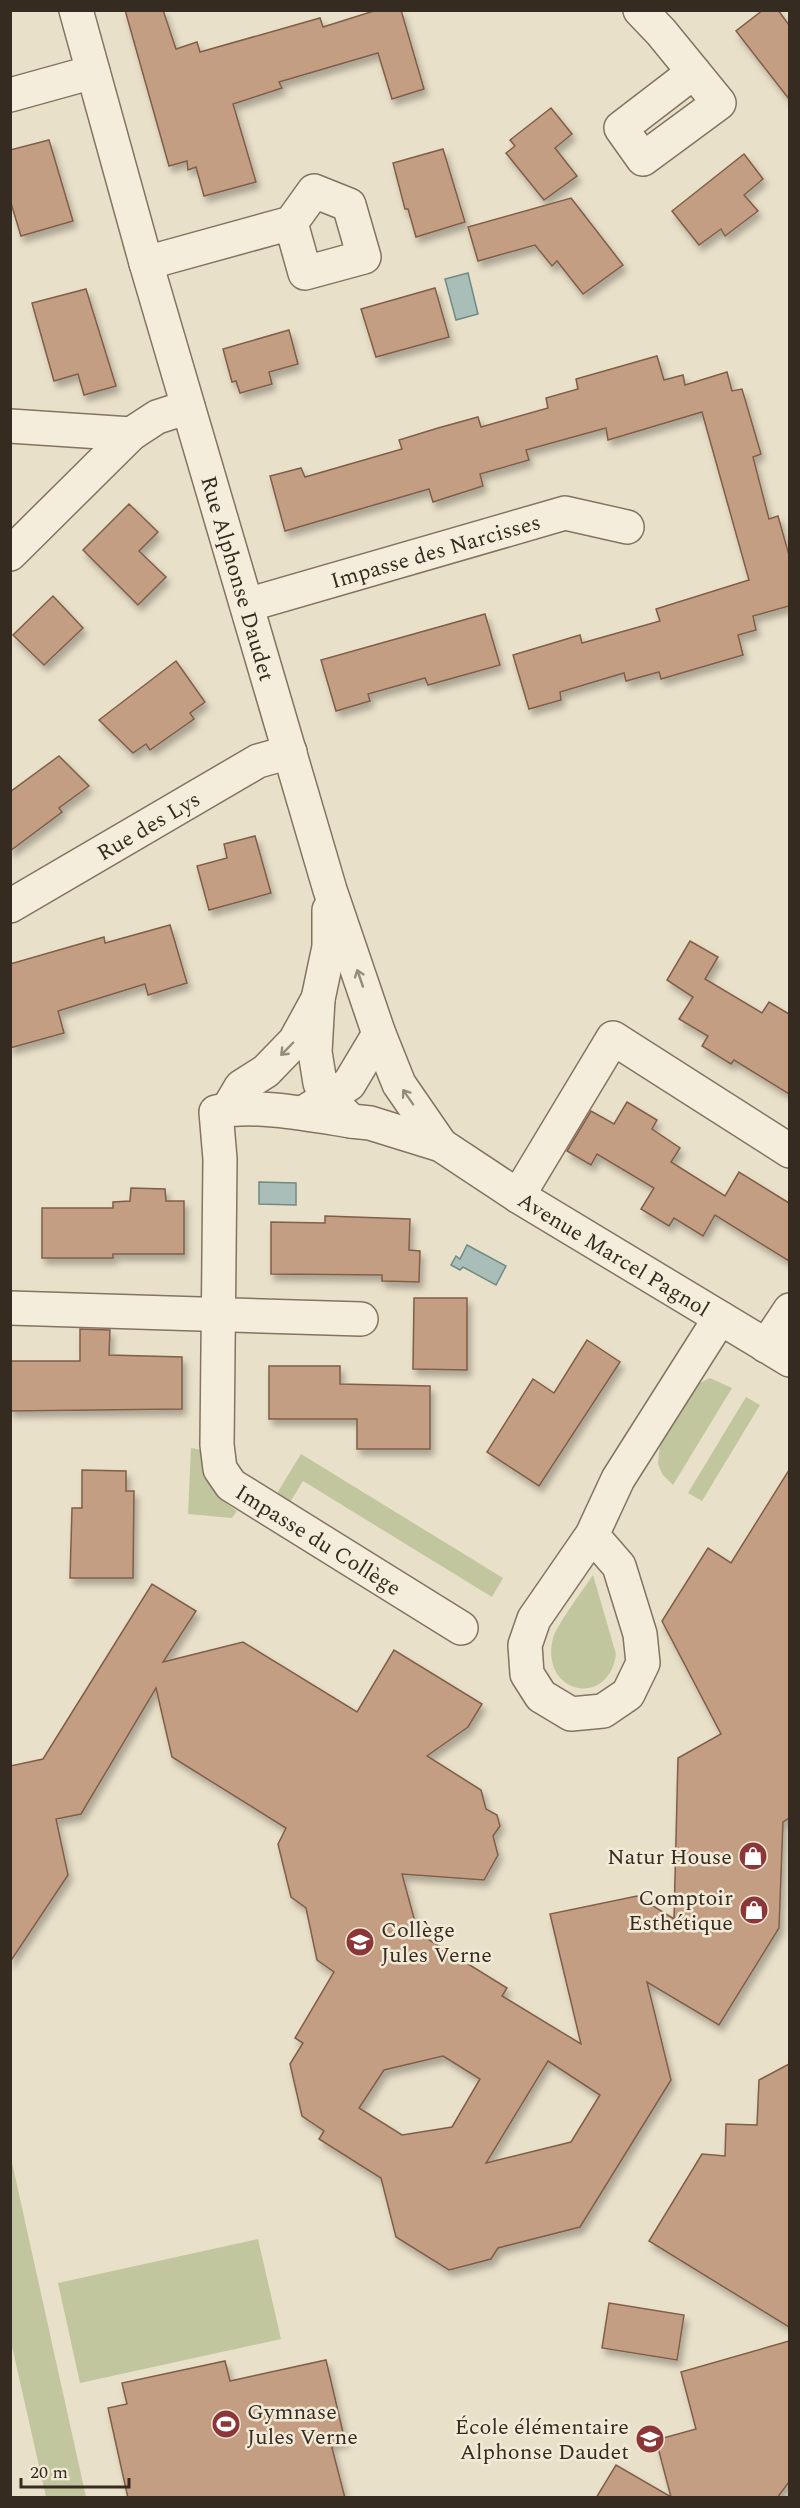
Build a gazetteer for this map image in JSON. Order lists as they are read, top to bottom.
{
  "streets": {
    "street": [
      "Impasse des Narcisses",
      "Rue Alphonse Daudet",
      "Rue des Lys",
      "Avenue Marcel Pagnol",
      "Impasse du Collège"
    ]
  },
  "crossings": [
    ["Impasse des Narcisses", "Rue Alphonse Daudet"],
    ["Rue Alphonse Daudet", "Rue des Lys"],
    ["Rue Alphonse Daudet", "Avenue Marcel Pagnol"]
  ],
  "places": {
    "shop": ["Natur House", "Comptoir Esthétique"],
    "school or university": ["Collège Jules Verne", "École élémentaire Alphonse Daudet"],
    "sports": ["Gymnase Jules Verne"]
  },
  "scale_bar": "20 m"
}
